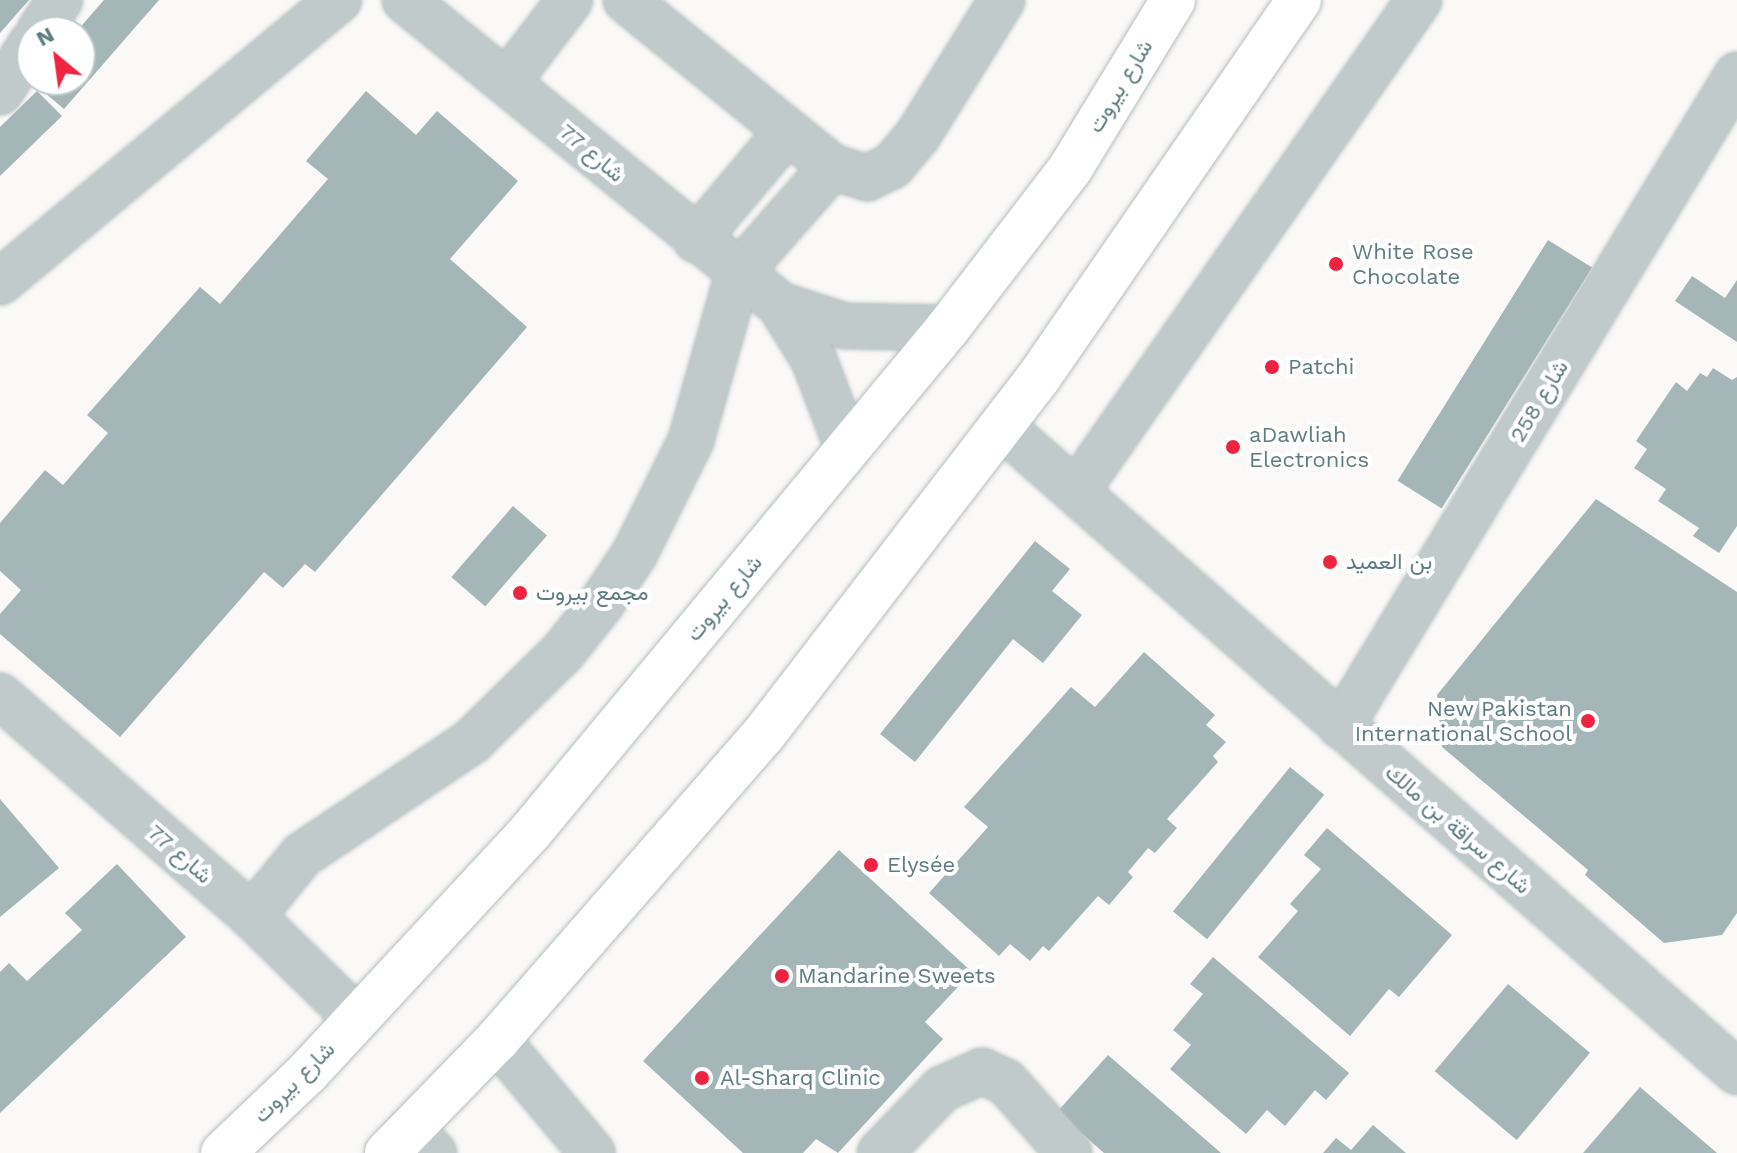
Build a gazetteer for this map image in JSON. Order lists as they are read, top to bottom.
{
  "streets": {
    "main road": ["شارع بيروت"],
    "street": ["شارع 77", "شارع 258", "شارع سراقة بن مالك"]
  },
  "crossings": [
    ["شارع بيروت", "شارع 77"],
    ["شارع 258", "شارع سراقة بن مالك"]
  ],
  "places": [
    "White Rose Chocolate",
    "Patchi",
    "aDawliah Electronics",
    "بن العميد",
    "مجمع بيروت",
    "New Pakistan International School",
    "Elysée",
    "Mandarine Sweets",
    "Al-Sharq Clinic"
  ],
  "north": "top left"
}
